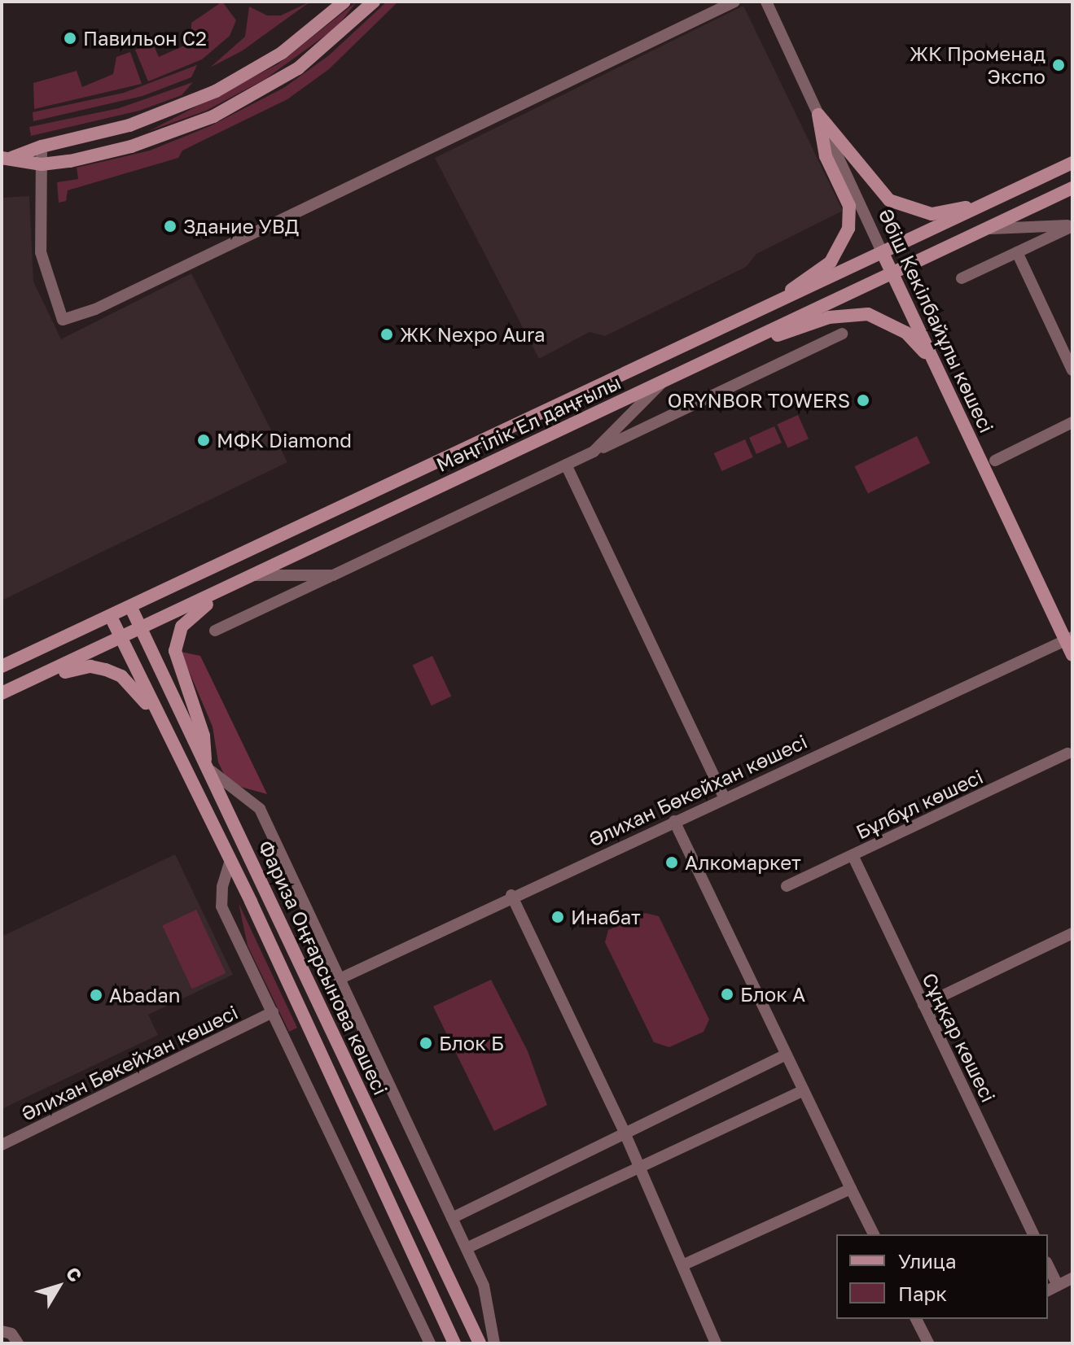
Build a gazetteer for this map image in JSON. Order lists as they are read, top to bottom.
{
  "streets": {
    "main road": ["Әбіш Кекілбайұлы көшесі", "Мәңгілік Ел даңғылы", "Фариза Оңғарсынова көшесі"],
    "street": ["Әлихан Бөкейхан көшесі", "Бұлбұл көшесі", "Сұңқар көшесі"]
  },
  "crossings": [
    ["Әбіш Кекілбайұлы көшесі", "Мәңгілік Ел даңғылы"],
    ["Әбіш Кекілбайұлы көшесі", "Әлихан Бөкейхан көшесі"],
    ["Мәңгілік Ел даңғылы", "Фариза Оңғарсынова көшесі"],
    ["Бұлбұл көшесі", "Сұңқар көшесі"]
  ],
  "places": [
    "Павильон С2",
    "ЖК Променад Экспо",
    "Здание УВД",
    "ЖК Nexpo Aura",
    "ORYNBOR TOWERS",
    "МФК Diamond",
    "Алкомаркет",
    "Инабат",
    "Блок А",
    "Abadan",
    "Блок Б"
  ],
  "legend": ["Улица", "Парк"],
  "north": "top right"
}
